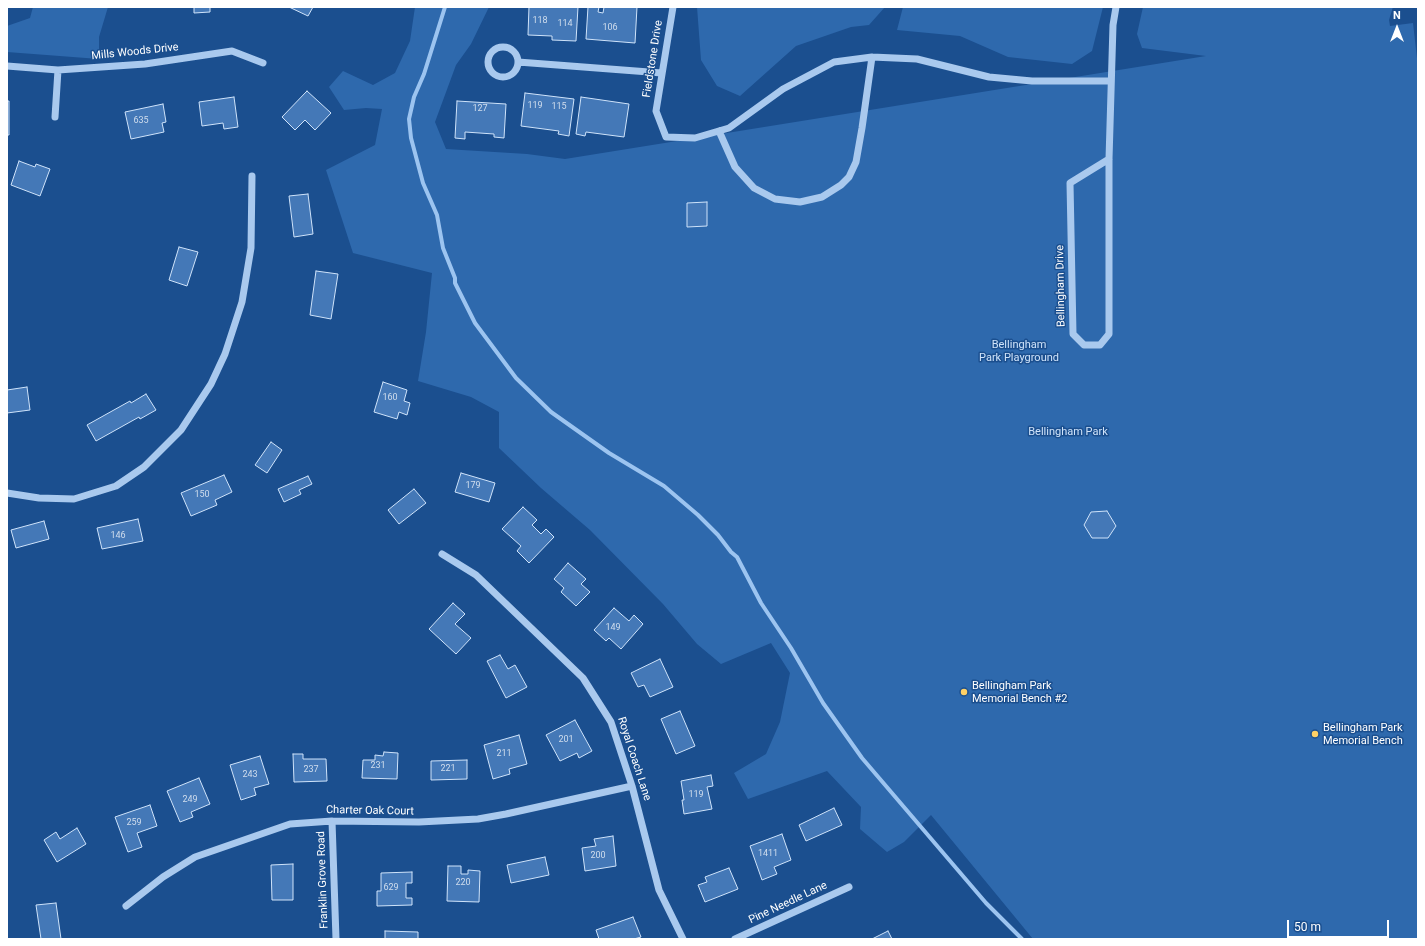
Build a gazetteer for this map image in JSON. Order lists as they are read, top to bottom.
{
  "streets": {
    "street": [
      "Mills Woods Drive",
      "Fieldstone Drive",
      "Bellingham Drive",
      "Royal Coach Lane",
      "Charter Oak Court",
      "Franklin Grove Road",
      "Pine Needle Lane"
    ]
  },
  "crossings": [
    ["Royal Coach Lane", "Charter Oak Court"],
    ["Charter Oak Court", "Franklin Grove Road"]
  ],
  "parks": ["Bellingham Park Playground", "Bellingham Park"],
  "places": ["Bellingham Park Memorial Bench #2", "Bellingham Park Memorial Bench"],
  "house_numbers": [
    "118",
    "114",
    "106",
    "119",
    "115",
    "127",
    "635",
    "160",
    "179",
    "150",
    "146",
    "149",
    "201",
    "211",
    "231",
    "221",
    "237",
    "243",
    "119",
    "249",
    "259",
    "1411",
    "200",
    "220",
    "629"
  ],
  "scale_bar": "50 m",
  "north": "top"
}
